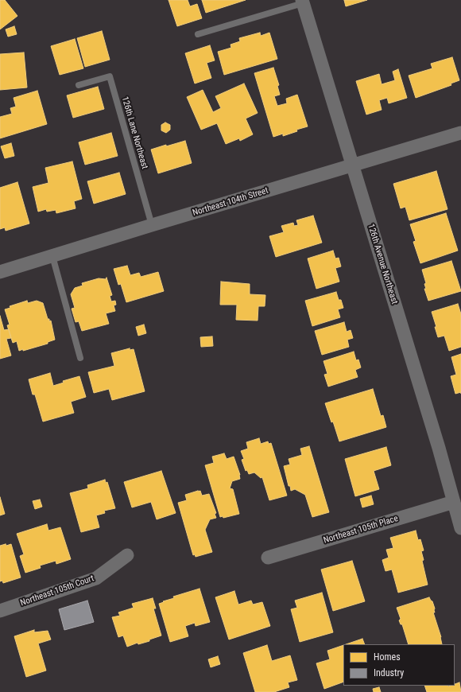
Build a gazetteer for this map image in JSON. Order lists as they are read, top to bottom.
{
  "streets": {
    "street": [
      "Northeast 104th Street",
      "126th Avenue Northeast",
      "Northeast 105th Place",
      "Northeast 105th Court"
    ],
    "lane": ["126th Lane Northeast"]
  },
  "crossings": [
    ["126th Lane Northeast", "Northeast 104th Street"],
    ["Northeast 104th Street", "126th Avenue Northeast"],
    ["126th Avenue Northeast", "Northeast 105th Place"]
  ],
  "legend": ["Homes", "Industry"]
}
